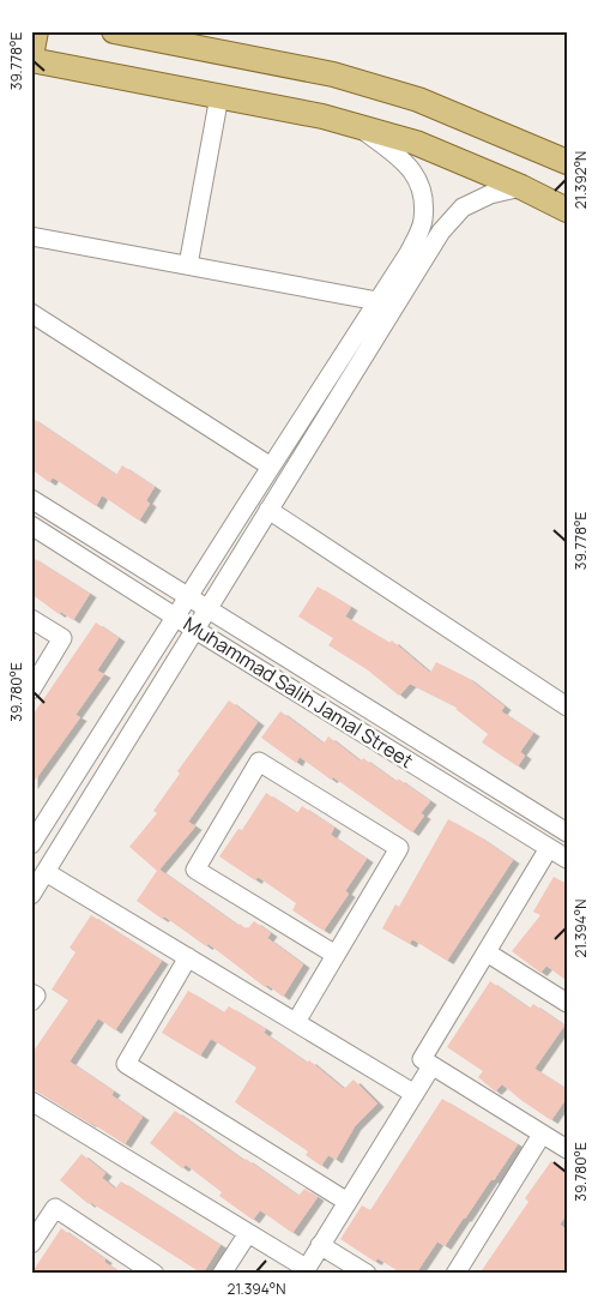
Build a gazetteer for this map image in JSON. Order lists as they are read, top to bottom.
{
  "streets": {
    "street": ["Muhammad Salih Jamal Street"]
  },
  "coordinates": [
    "39.778°E",
    "21.392°N",
    "39.780°E",
    "21.394°N"
  ]
}
